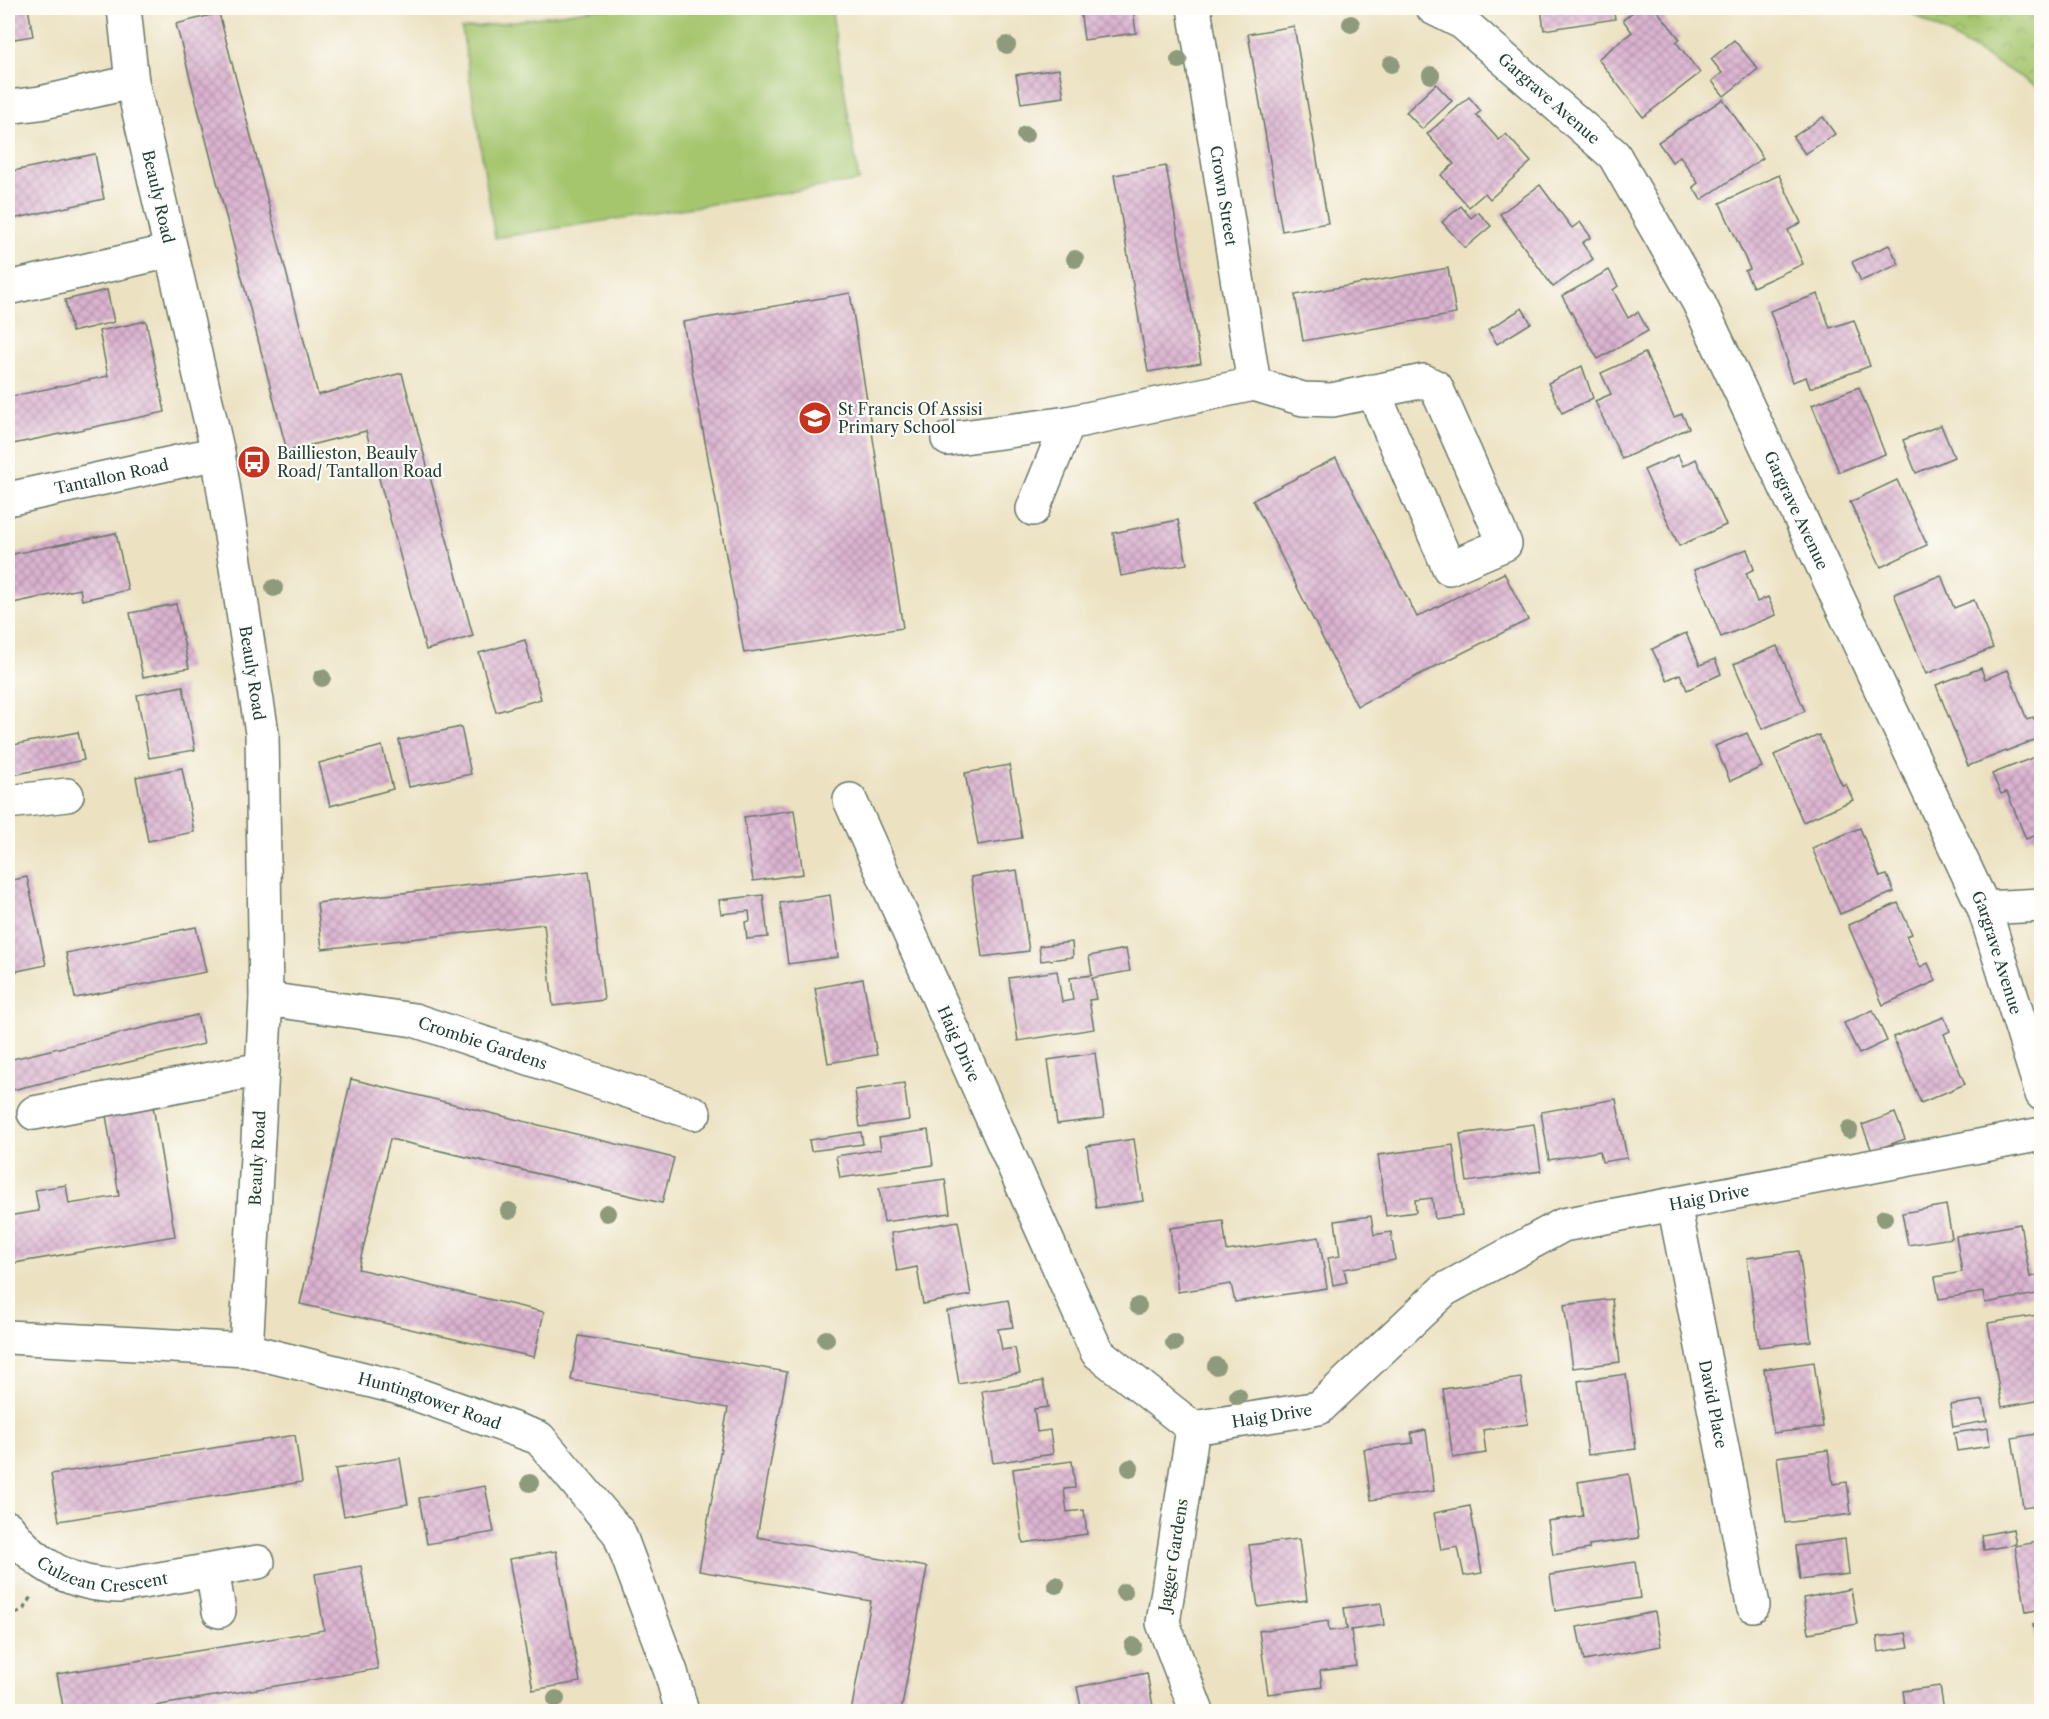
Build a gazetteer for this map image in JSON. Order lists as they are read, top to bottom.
{
  "streets": {
    "street": [
      "Gargrave Avenue",
      "Crown Street",
      "Beauly Road",
      "Tantallon Road",
      "Crombie Gardens",
      "Haig Drive",
      "Huntingtower Road",
      "David Place",
      "Jagger Gardens",
      "Culzean Crescent"
    ]
  },
  "crossings": [
    ["Beauly Road", "Tantallon Road"],
    ["Beauly Road", "Crombie Gardens"],
    ["Beauly Road", "Huntingtower Road"],
    ["Haig Drive", "David Place"],
    ["Haig Drive", "Jagger Gardens"]
  ],
  "places": {
    "school or university": ["St Francis Of Assisi Primary School"],
    "bus stop": ["Baillieston, Beauly Road/ Tantallon Road"]
  }
}
